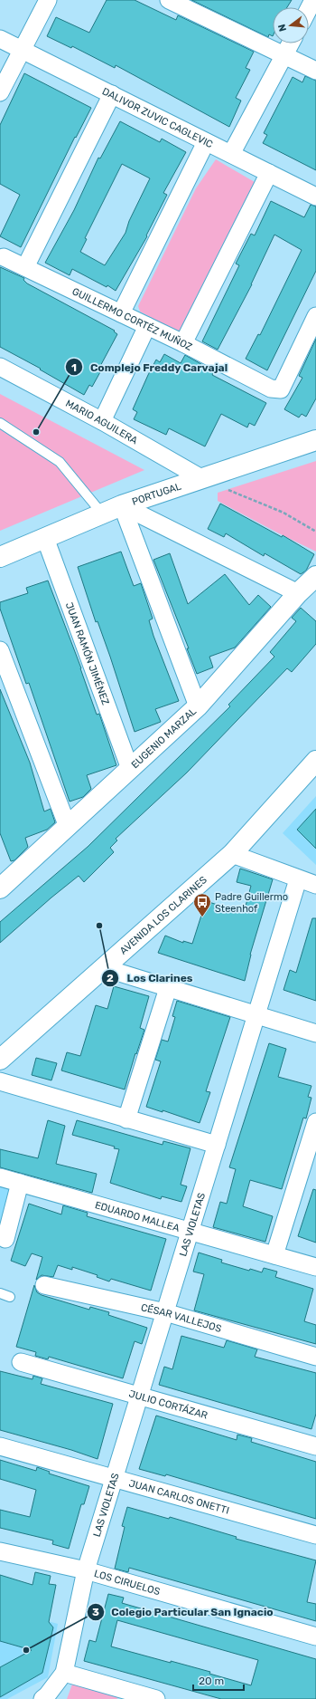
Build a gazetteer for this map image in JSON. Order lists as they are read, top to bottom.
{
  "streets": {
    "main road": ["PORTUGAL", "EUGENIO MARZAL", "AVENIDA LOS CLARINES"],
    "street": [
      "DALIVOR ZUVIC CAGLEVIC",
      "GUILLERMO CORTÉZ MUÑOZ",
      "MARIO AGUILERA",
      "JUAN RAMÓN JIMÉNEZ",
      "EDUARDO MALLEA",
      "LAS VIOLETAS",
      "CÉSAR VALLEJOS",
      "JULIO CORTÁZAR",
      "JUAN CARLOS ONETTI",
      "LOS CIRUELOS"
    ]
  },
  "crossings": [
    ["MARIO AGUILERA", "PORTUGAL"],
    ["PORTUGAL", "JUAN RAMÓN JIMÉNEZ"],
    ["JUAN RAMÓN JIMÉNEZ", "EUGENIO MARZAL"],
    ["EDUARDO MALLEA", "LAS VIOLETAS"],
    ["LAS VIOLETAS", "CÉSAR VALLEJOS"],
    ["LAS VIOLETAS", "JULIO CORTÁZAR"],
    ["LAS VIOLETAS", "JUAN CARLOS ONETTI"],
    ["LAS VIOLETAS", "LOS CIRUELOS"]
  ],
  "places": {
    "other": ["Complejo Freddy Carvajal", "Los Clarines", "Colegio Particular San Ignacio"],
    "bus stop": ["Padre Guillermo Steenhof"]
  },
  "scale_bar": "20 m",
  "north": "left"
}
